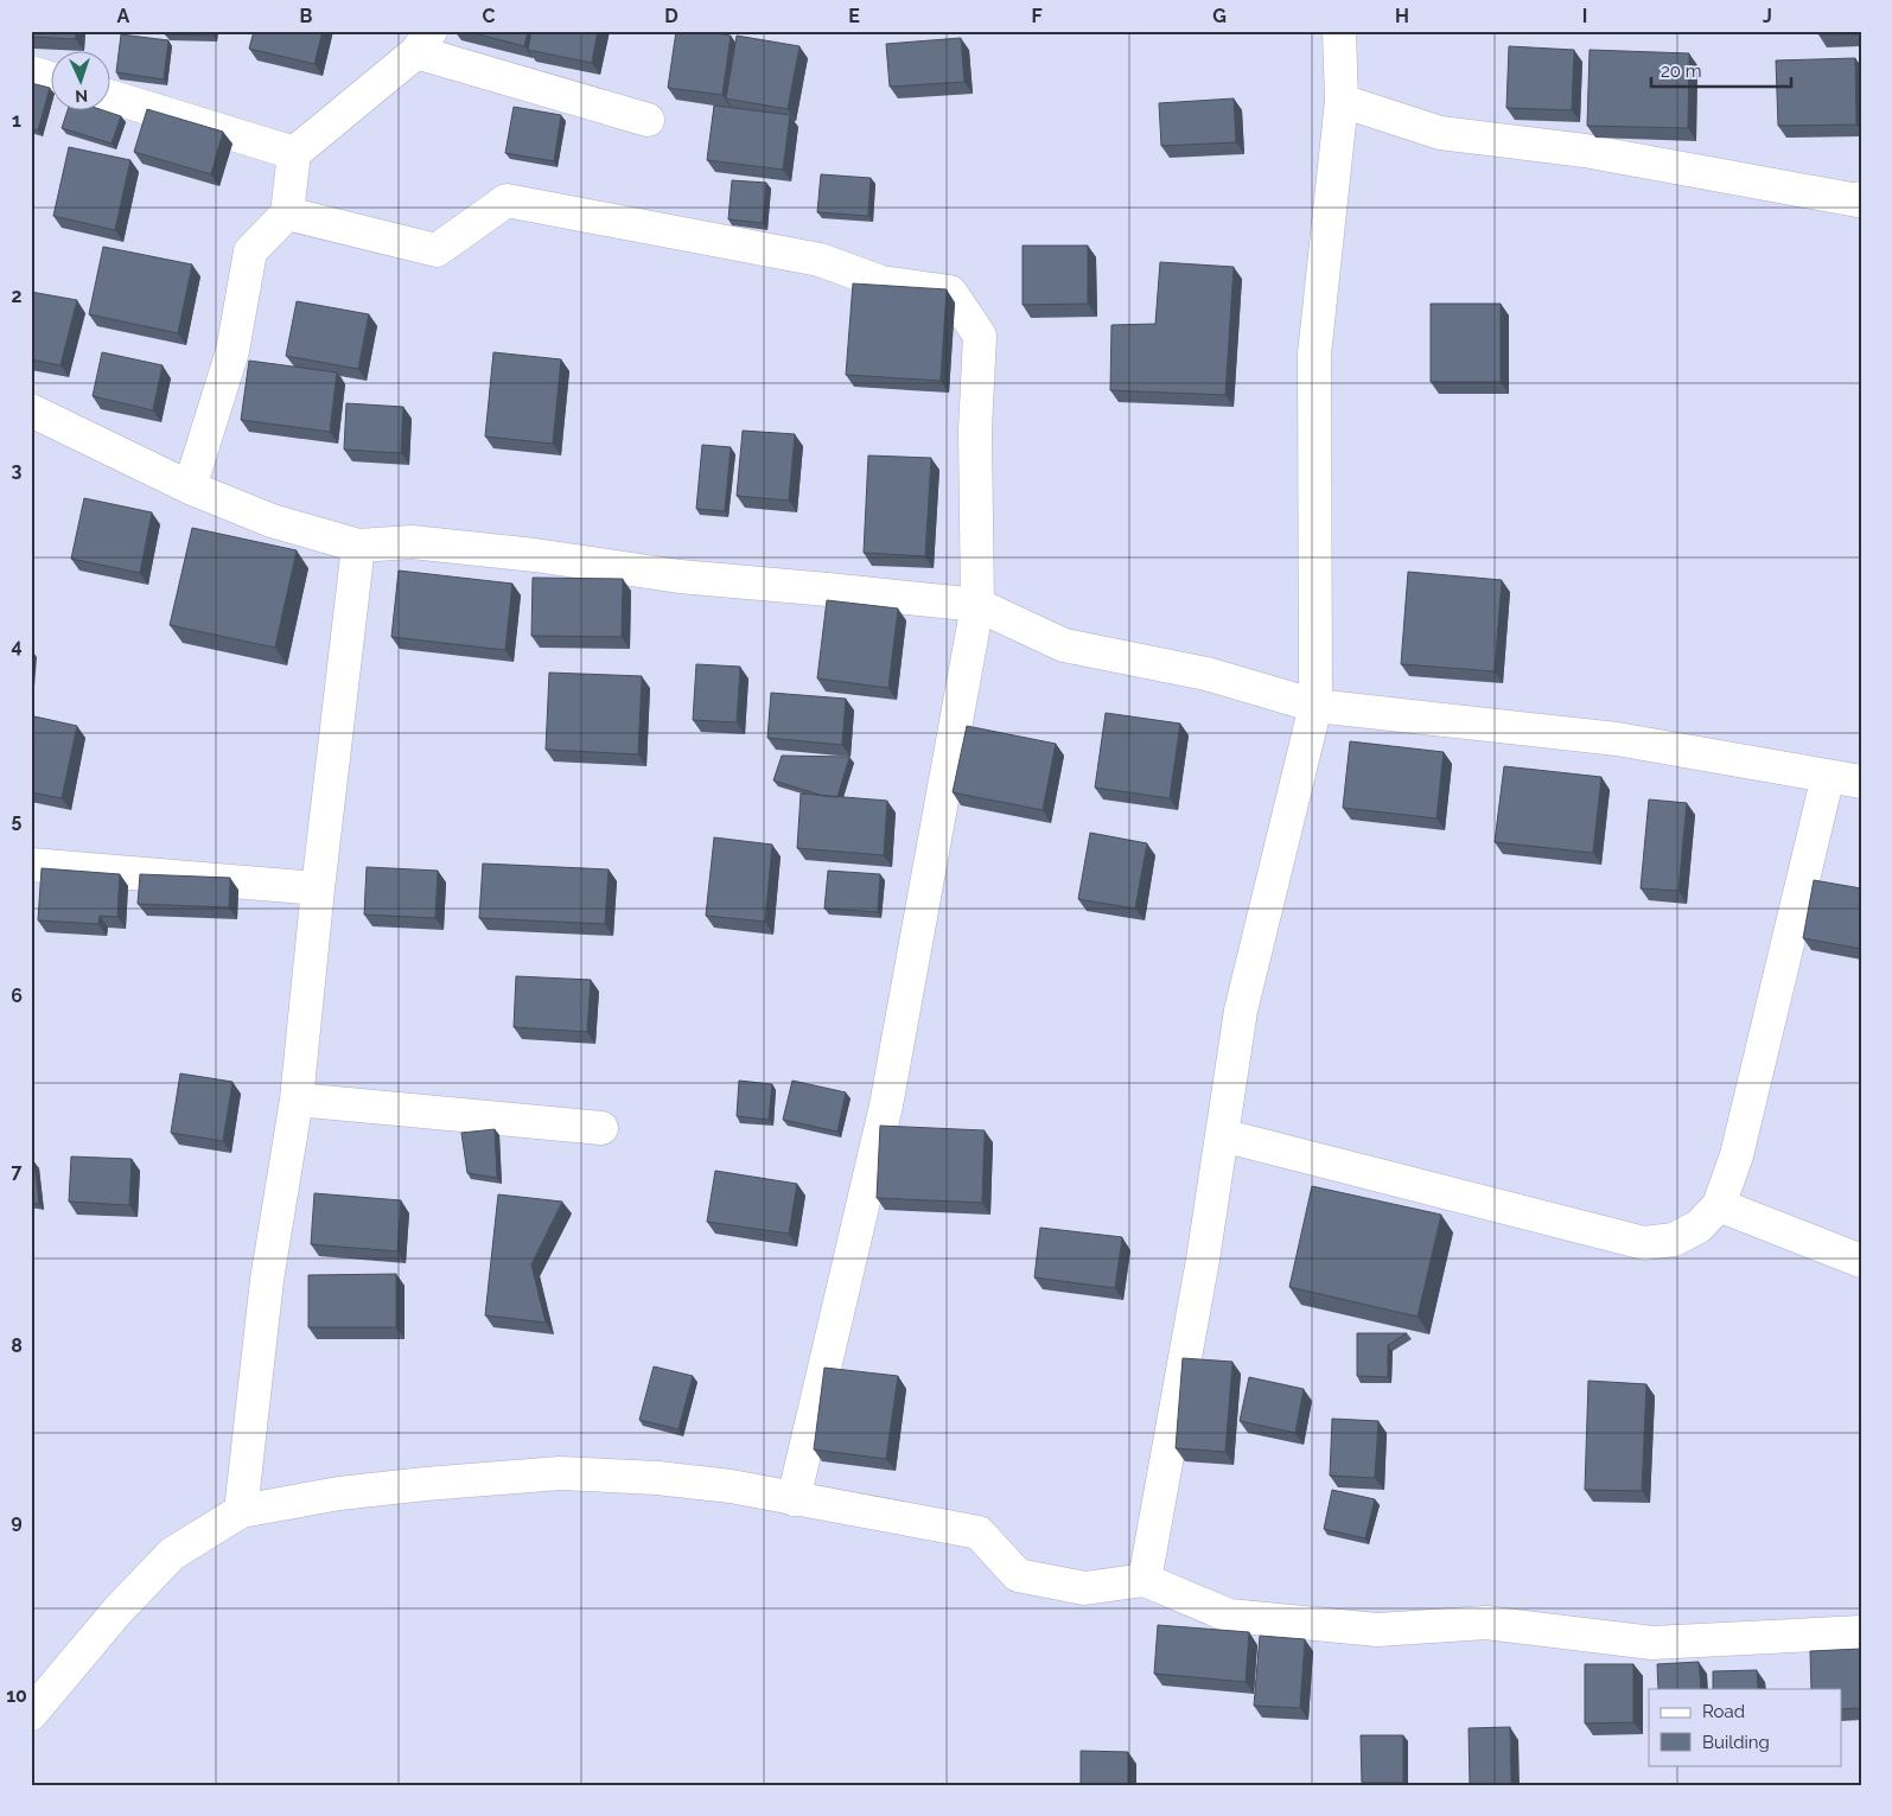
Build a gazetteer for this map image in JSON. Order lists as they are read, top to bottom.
{
  "legend": ["Road", "Building"],
  "scale_bar": "20 m",
  "north": "bottom",
  "grid": {
    "columns": [
      "A",
      "B",
      "C",
      "D",
      "E",
      "F",
      "G",
      "H",
      "I",
      "J"
    ],
    "rows": [
      "1",
      "2",
      "3",
      "4",
      "5",
      "6",
      "7",
      "8",
      "9",
      "10"
    ]
  }
}
